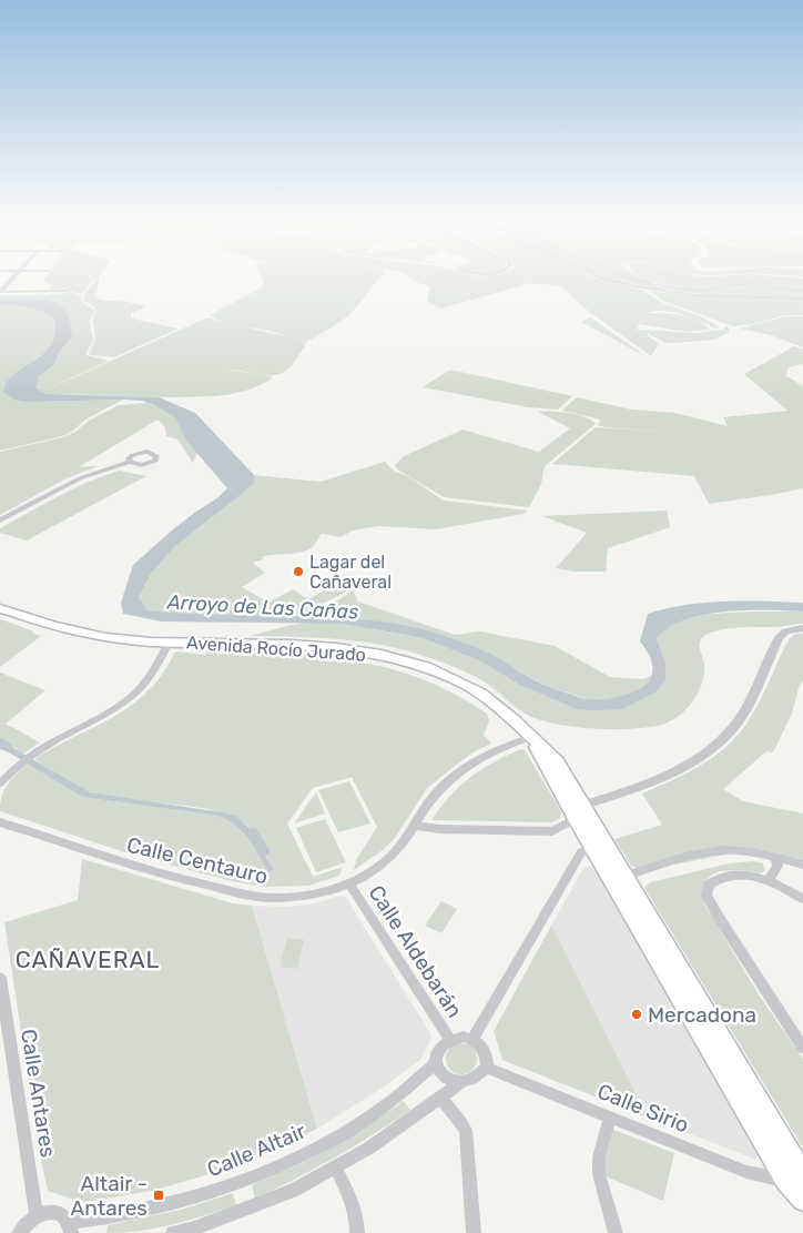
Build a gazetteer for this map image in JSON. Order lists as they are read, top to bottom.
{
  "streets": {
    "main road": ["Avenida Rocío Jurado"],
    "street": [
      "Calle Centauro",
      "Calle Aldebarán",
      "Calle Antares",
      "Calle Sirio",
      "Calle Altair"
    ]
  },
  "crossings": [
    ["Avenida Rocío Jurado", "Calle Centauro"],
    ["Calle Centauro", "Calle Aldebarán"],
    ["Calle Aldebarán", "Calle Sirio"],
    ["Calle Aldebarán", "Calle Altair"],
    ["Calle Sirio", "Calle Altair"]
  ],
  "districts": ["CAÑAVERAL"],
  "water": ["Arroyo de Las Cañas"],
  "places": {
    "other": ["Lagar del Cañaveral", "Mercadona"],
    "transit": ["Altair - Antares"]
  }
}
